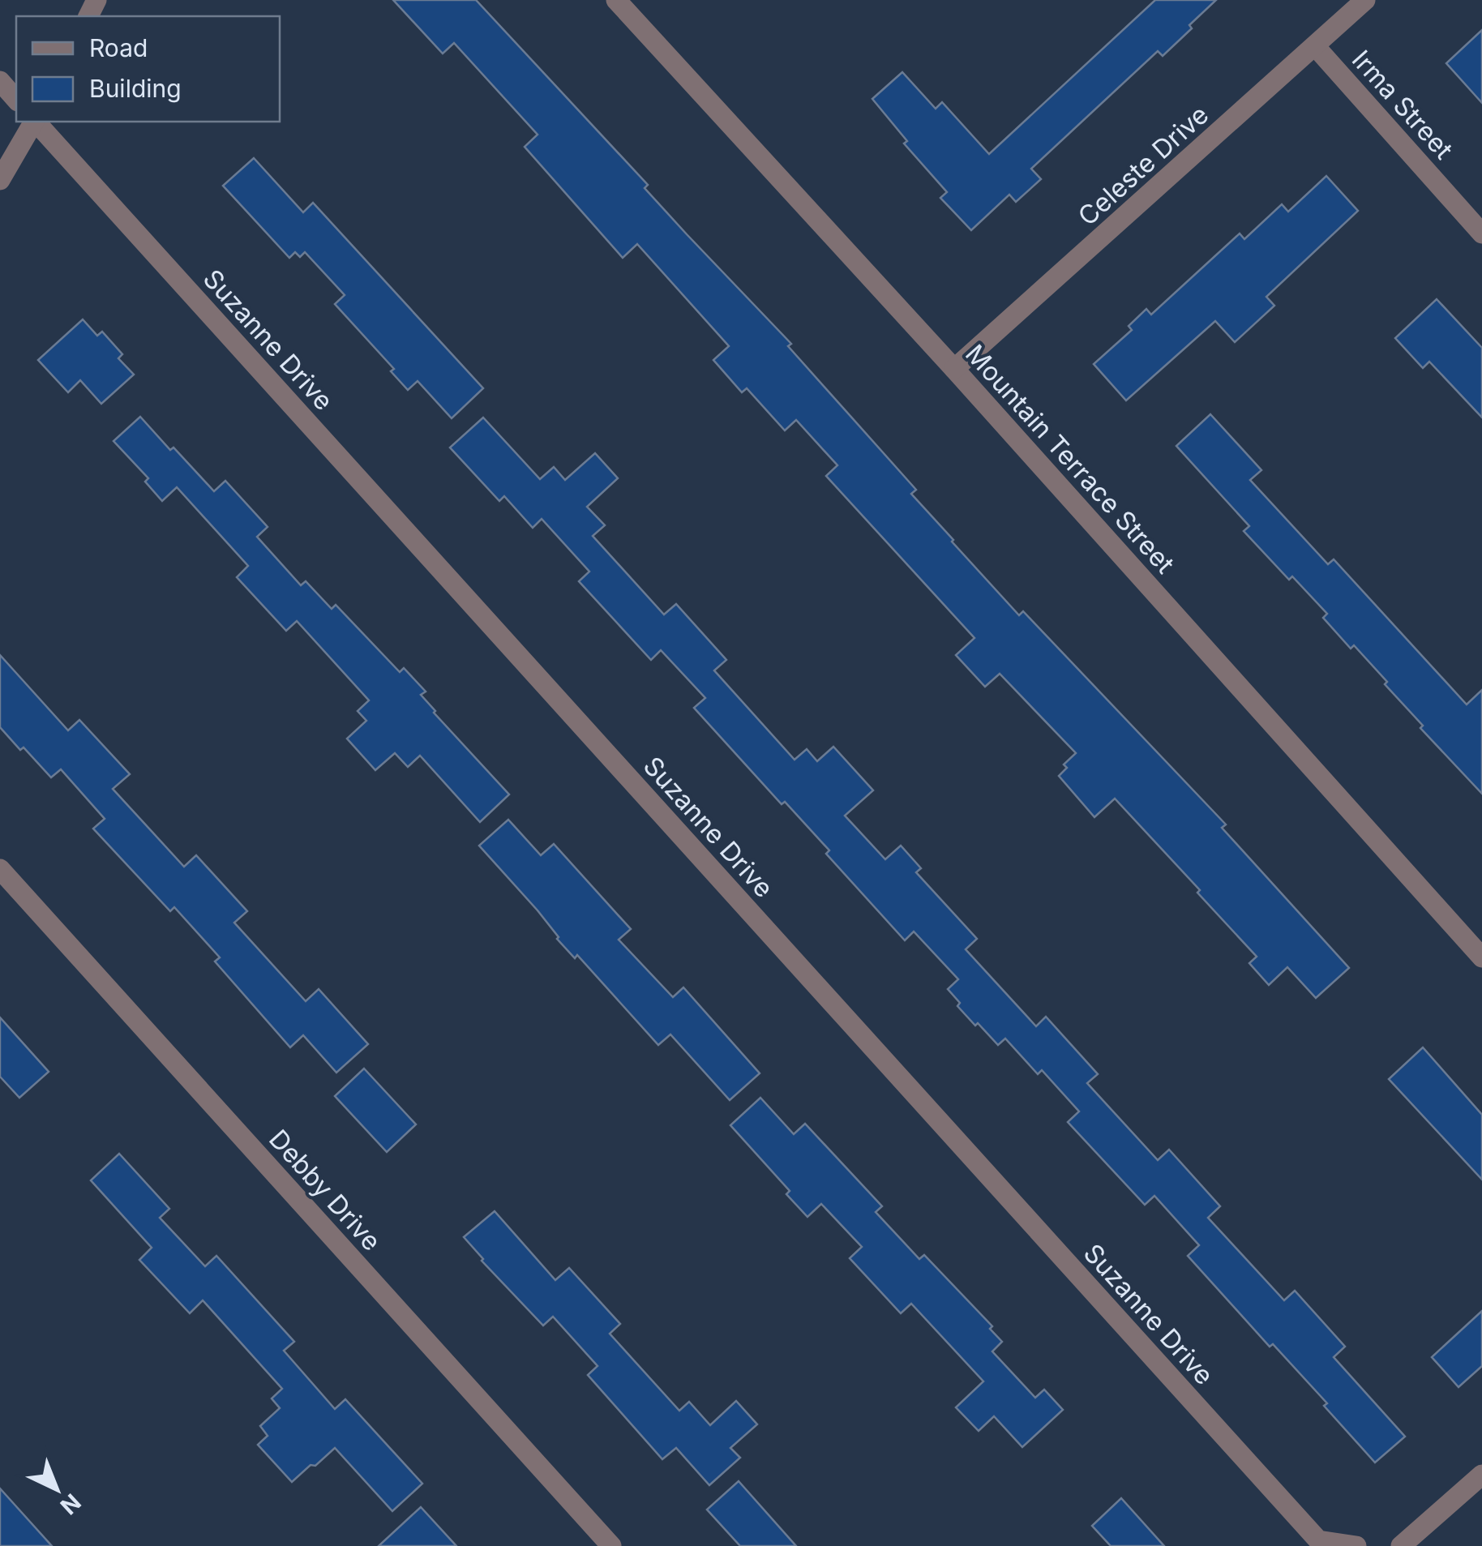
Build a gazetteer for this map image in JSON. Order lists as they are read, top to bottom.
{
  "streets": {
    "street": [
      "Irma Street",
      "Celeste Drive",
      "Suzanne Drive",
      "Mountain Terrace Street",
      "Debby Drive"
    ]
  },
  "crossings": [
    ["Irma Street", "Celeste Drive"],
    ["Celeste Drive", "Mountain Terrace Street"]
  ],
  "legend": ["Road", "Building"],
  "north": "bottom right"
}
